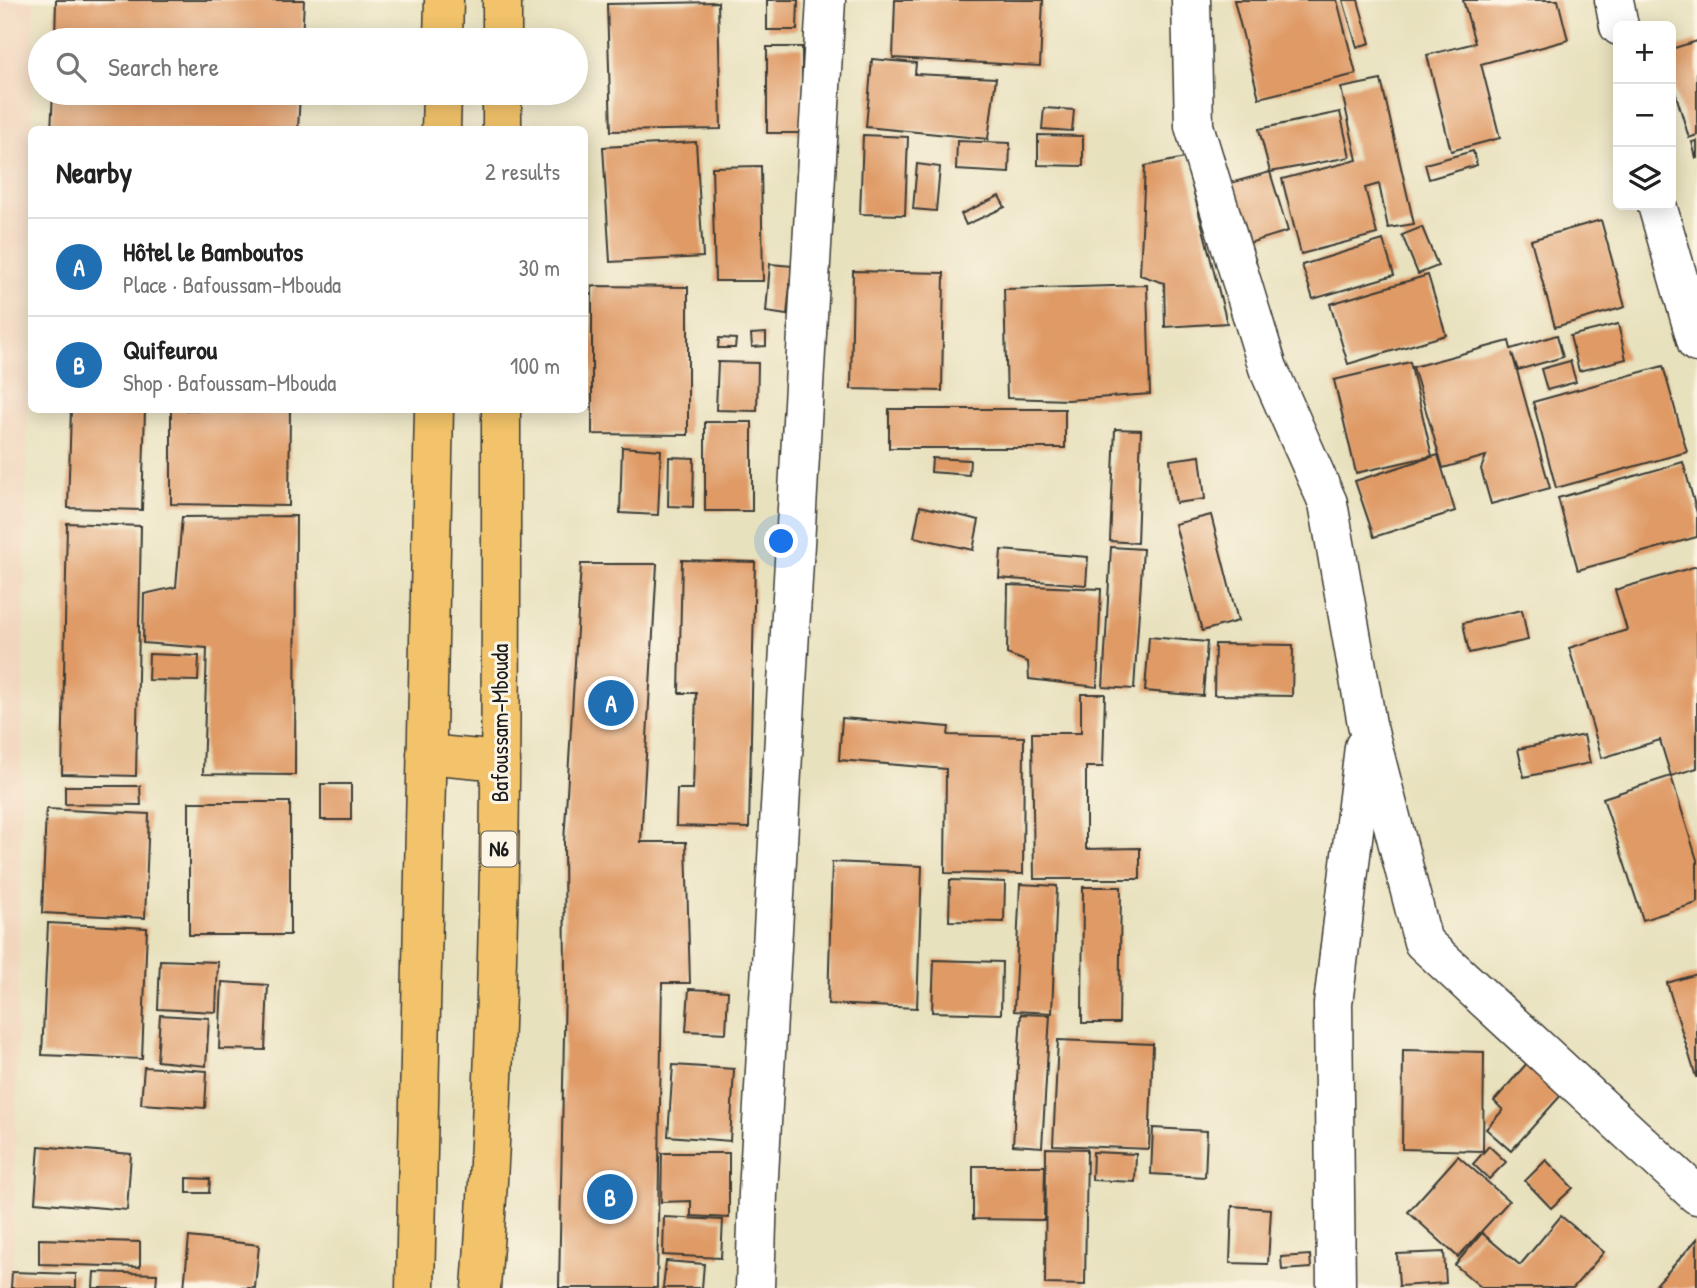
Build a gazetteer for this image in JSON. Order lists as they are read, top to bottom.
{
  "streets": {
    "highway": ["Bafoussam-Mbouda", "N6"]
  },
  "page": {
    "map_buttons": ["+", "−"],
    "search": "Search here",
    "heading": ["Nearby", "2 results"],
    "list": [
      {
        "mark": "A",
        "name": "Hôtel le Bamboutos",
        "note": "Place · Bafoussam-Mbouda",
        "value": "30 m"
      },
      {
        "mark": "B",
        "name": "Quifeurou",
        "note": "Shop · Bafoussam-Mbouda",
        "value": "100 m"
      }
    ],
    "pins": ["A", "B"]
  }
}
